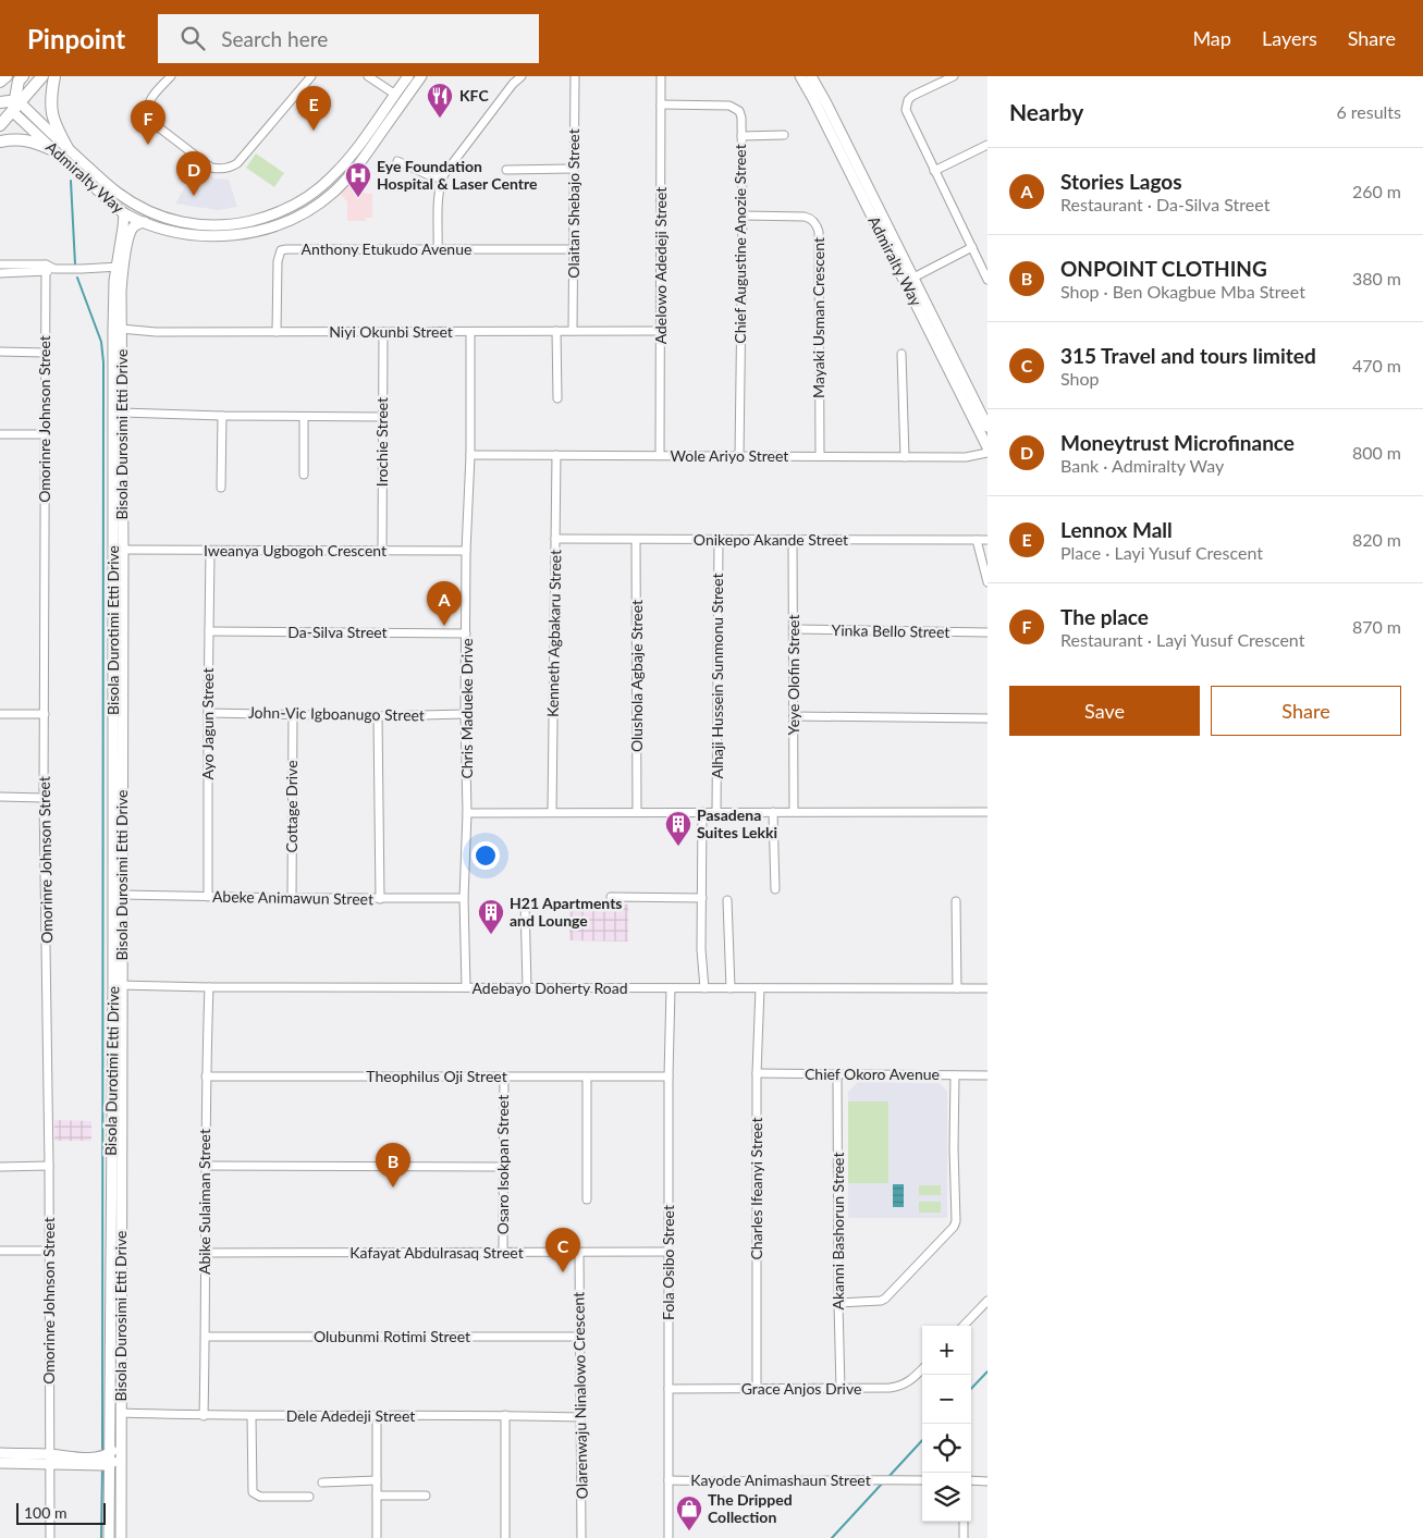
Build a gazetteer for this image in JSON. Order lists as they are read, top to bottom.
{
  "streets": {
    "main road": ["Admiralty Way", "Bisola Durosimi Etti Drive", "Bisola Durotimi Etti Drive"],
    "street": [
      "Olaitan Shebajo Street",
      "Chief Augustine Anozie Street",
      "Anthony Etukudo Avenue",
      "Adelowo Adedeji Street",
      "Mayaki Usman Crescent",
      "Niyi Okunbi Street",
      "Omorinre Johnson Street",
      "Irochie Street",
      "Wole Ariyo Street",
      "Onikepo Akande Street",
      "Iweanya Ugbogoh Crescent",
      "Yinka Bello Street",
      "Da-Silva Street",
      "Kenneth Agbakaru Street",
      "Yeye Olofin Street",
      "Olushola Agbaje Street",
      "Alhaji Hussein Sunmonu Street",
      "Chris Madueke Drive",
      "John-Vic Igboanugo Street",
      "Ayo Jagun Street",
      "Cottage Drive",
      "Abeke Animawun Street",
      "Adebayo Doherty Road",
      "Chief Okoro Avenue",
      "Theophilus Oji Street",
      "Osaro Isokpan Street",
      "Charles Ifeanyi Street",
      "Abike Sulaiman Street",
      "Akanni Bashorun Street",
      "Kafayat Abdulrasaq Street",
      "Fola Osibo Street",
      "Olubunmi Rotimi Street",
      "Grace Anjos Drive",
      "Olarenwaju Ninalowo Crescent",
      "Dele Adedeji Street",
      "Kayode Animashaun Street"
    ]
  },
  "crossings": [
    ["Admiralty Way", "Bisola Durosimi Etti Drive"],
    ["Admiralty Way", "Bisola Durotimi Etti Drive"],
    ["Olaitan Shebajo Street", "Anthony Etukudo Avenue"],
    ["Olaitan Shebajo Street", "Niyi Okunbi Street"],
    ["Chief Augustine Anozie Street", "Adelowo Adedeji Street"],
    ["Chief Augustine Anozie Street", "Mayaki Usman Crescent"],
    ["Chief Augustine Anozie Street", "Wole Ariyo Street"],
    ["Anthony Etukudo Avenue", "Niyi Okunbi Street"],
    ["Adelowo Adedeji Street", "Niyi Okunbi Street"],
    ["Adelowo Adedeji Street", "Wole Ariyo Street"],
    ["Mayaki Usman Crescent", "Wole Ariyo Street"],
    ["Niyi Okunbi Street", "Bisola Durosimi Etti Drive"],
    ["Niyi Okunbi Street", "Irochie Street"],
    ["Niyi Okunbi Street", "Chris Madueke Drive"],
    ["Bisola Durosimi Etti Drive", "Iweanya Ugbogoh Crescent"],
    ["Bisola Durosimi Etti Drive", "Bisola Durotimi Etti Drive"],
    ["Bisola Durosimi Etti Drive", "Abeke Animawun Street"],
    ["Bisola Durosimi Etti Drive", "Adebayo Doherty Road"],
    ["Bisola Durosimi Etti Drive", "Dele Adedeji Street"],
    ["Irochie Street", "Iweanya Ugbogoh Crescent"],
    ["Wole Ariyo Street", "Kenneth Agbakaru Street"],
    ["Wole Ariyo Street", "Chris Madueke Drive"],
    ["Onikepo Akande Street", "Kenneth Agbakaru Street"],
    ["Onikepo Akande Street", "Yeye Olofin Street"],
    ["Onikepo Akande Street", "Olushola Agbaje Street"],
    ["Onikepo Akande Street", "Alhaji Hussein Sunmonu Street"],
    ["Iweanya Ugbogoh Crescent", "Chris Madueke Drive"],
    ["Iweanya Ugbogoh Crescent", "Ayo Jagun Street"],
    ["Bisola Durotimi Etti Drive", "Adebayo Doherty Road"],
    ["Yinka Bello Street", "Yeye Olofin Street"],
    ["Da-Silva Street", "Chris Madueke Drive"],
    ["Da-Silva Street", "Ayo Jagun Street"],
    ["Chris Madueke Drive", "John-Vic Igboanugo Street"],
    ["Chris Madueke Drive", "Abeke Animawun Street"],
    ["Chris Madueke Drive", "Adebayo Doherty Road"],
    ["John-Vic Igboanugo Street", "Ayo Jagun Street"],
    ["John-Vic Igboanugo Street", "Cottage Drive"],
    ["Ayo Jagun Street", "Abeke Animawun Street"],
    ["Cottage Drive", "Abeke Animawun Street"],
    ["Adebayo Doherty Road", "Charles Ifeanyi Street"],
    ["Adebayo Doherty Road", "Abike Sulaiman Street"],
    ["Adebayo Doherty Road", "Fola Osibo Street"],
    ["Chief Okoro Avenue", "Charles Ifeanyi Street"],
    ["Chief Okoro Avenue", "Akanni Bashorun Street"],
    ["Theophilus Oji Street", "Osaro Isokpan Street"],
    ["Theophilus Oji Street", "Abike Sulaiman Street"],
    ["Theophilus Oji Street", "Fola Osibo Street"],
    ["Osaro Isokpan Street", "Kafayat Abdulrasaq Street"],
    ["Charles Ifeanyi Street", "Grace Anjos Drive"],
    ["Abike Sulaiman Street", "Kafayat Abdulrasaq Street"],
    ["Abike Sulaiman Street", "Olubunmi Rotimi Street"],
    ["Abike Sulaiman Street", "Dele Adedeji Street"],
    ["Akanni Bashorun Street", "Grace Anjos Drive"],
    ["Kafayat Abdulrasaq Street", "Fola Osibo Street"],
    ["Kafayat Abdulrasaq Street", "Olarenwaju Ninalowo Crescent"],
    ["Fola Osibo Street", "Grace Anjos Drive"],
    ["Fola Osibo Street", "Kayode Animashaun Street"],
    ["Olubunmi Rotimi Street", "Olarenwaju Ninalowo Crescent"],
    ["Olarenwaju Ninalowo Crescent", "Dele Adedeji Street"]
  ],
  "places": {
    "restaurant": ["KFC"],
    "hospital": ["Eye Foundation Hospital & Laser Centre"],
    "building": ["Pasadena Suites Lekki", "H21 Apartments and Lounge"],
    "shop": ["The Dripped Collection"]
  },
  "scale_bar": "100 m",
  "page": {
    "header": "Pinpoint",
    "search": "Search here",
    "nav": ["Map", "Layers", "Share"],
    "heading": ["Nearby", "6 results"],
    "pins": [
      "E",
      "F",
      "D",
      "A",
      "B",
      "C"
    ],
    "list": [
      {
        "mark": "A",
        "name": "Stories Lagos",
        "note": "Restaurant · Da-Silva Street",
        "value": "260 m"
      },
      {
        "mark": "B",
        "name": "ONPOINT CLOTHING",
        "note": "Shop · Ben Okagbue Mba Street",
        "value": "380 m"
      },
      {
        "mark": "C",
        "name": "315 Travel and tours limited",
        "note": "Shop",
        "value": "470 m"
      },
      {
        "mark": "D",
        "name": "Moneytrust Microfinance",
        "note": "Bank · Admiralty Way",
        "value": "800 m"
      },
      {
        "mark": "E",
        "name": "Lennox Mall",
        "note": "Place · Layi Yusuf Crescent",
        "value": "820 m"
      },
      {
        "mark": "F",
        "name": "The place",
        "note": "Restaurant · Layi Yusuf Crescent",
        "value": "870 m"
      }
    ],
    "buttons": ["Save", "Share"],
    "map_buttons": ["+", "−"],
    "scale": "100 m"
  }
}
